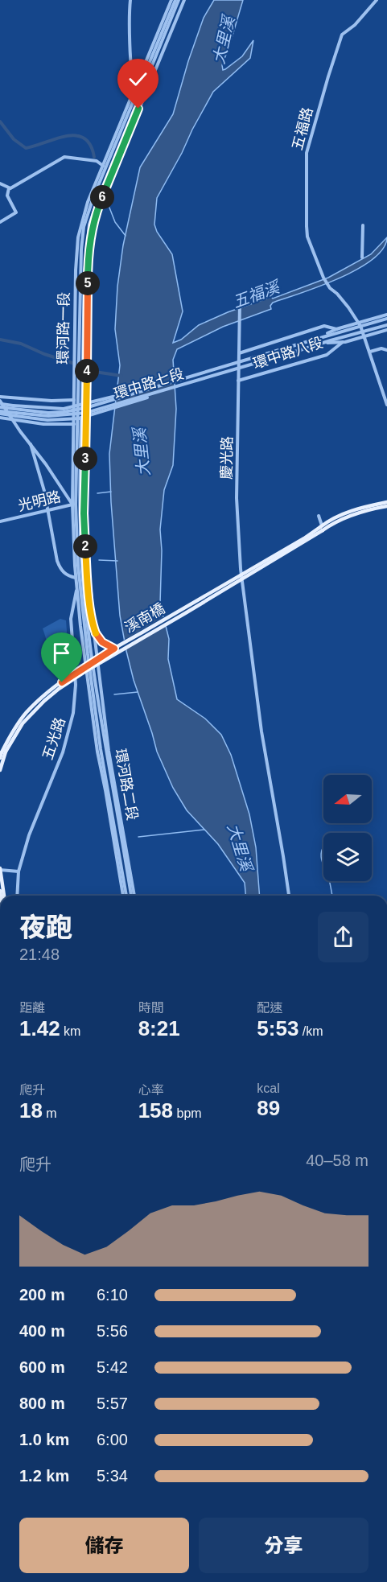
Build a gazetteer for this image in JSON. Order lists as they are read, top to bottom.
{
  "streets": {
    "main road": ["溪南橋"],
    "street": [
      "五福路",
      "環河路一段",
      "環中路八段",
      "環中路七段",
      "慶光路",
      "光明路",
      "五光路",
      "環河路二段"
    ]
  },
  "crossings": [
    ["五福路", "環中路八段"],
    ["環河路一段", "光明路"],
    ["環河路一段", "五光路"],
    ["環河路一段", "環河路二段"],
    ["環中路八段", "環中路七段"],
    ["環中路八段", "慶光路"]
  ],
  "water": ["大里溪", "五福溪"],
  "north": "left",
  "page": {
    "pins": [
      "6",
      "5",
      "4",
      "3",
      "2"
    ],
    "heading": ["夜跑", "21:48"],
    "stats": [
      ["距離", "1.42 km"],
      ["時間", "8:21"],
      ["配速", "5:53 /km"],
      ["爬升", "18 m"],
      ["心率", "158 bpm"],
      ["kcal", "89"]
    ],
    "chart": ["爬升", "40–58 m"],
    "list": [
      {
        "name": "200 m",
        "note": "6:10"
      },
      {
        "name": "400 m",
        "note": "5:56"
      },
      {
        "name": "600 m",
        "note": "5:42"
      },
      {
        "name": "800 m",
        "note": "5:57"
      },
      {
        "name": "1.0 km",
        "note": "6:00"
      },
      {
        "name": "1.2 km",
        "note": "5:34"
      }
    ],
    "buttons": ["儲存", "分享"]
  }
}
